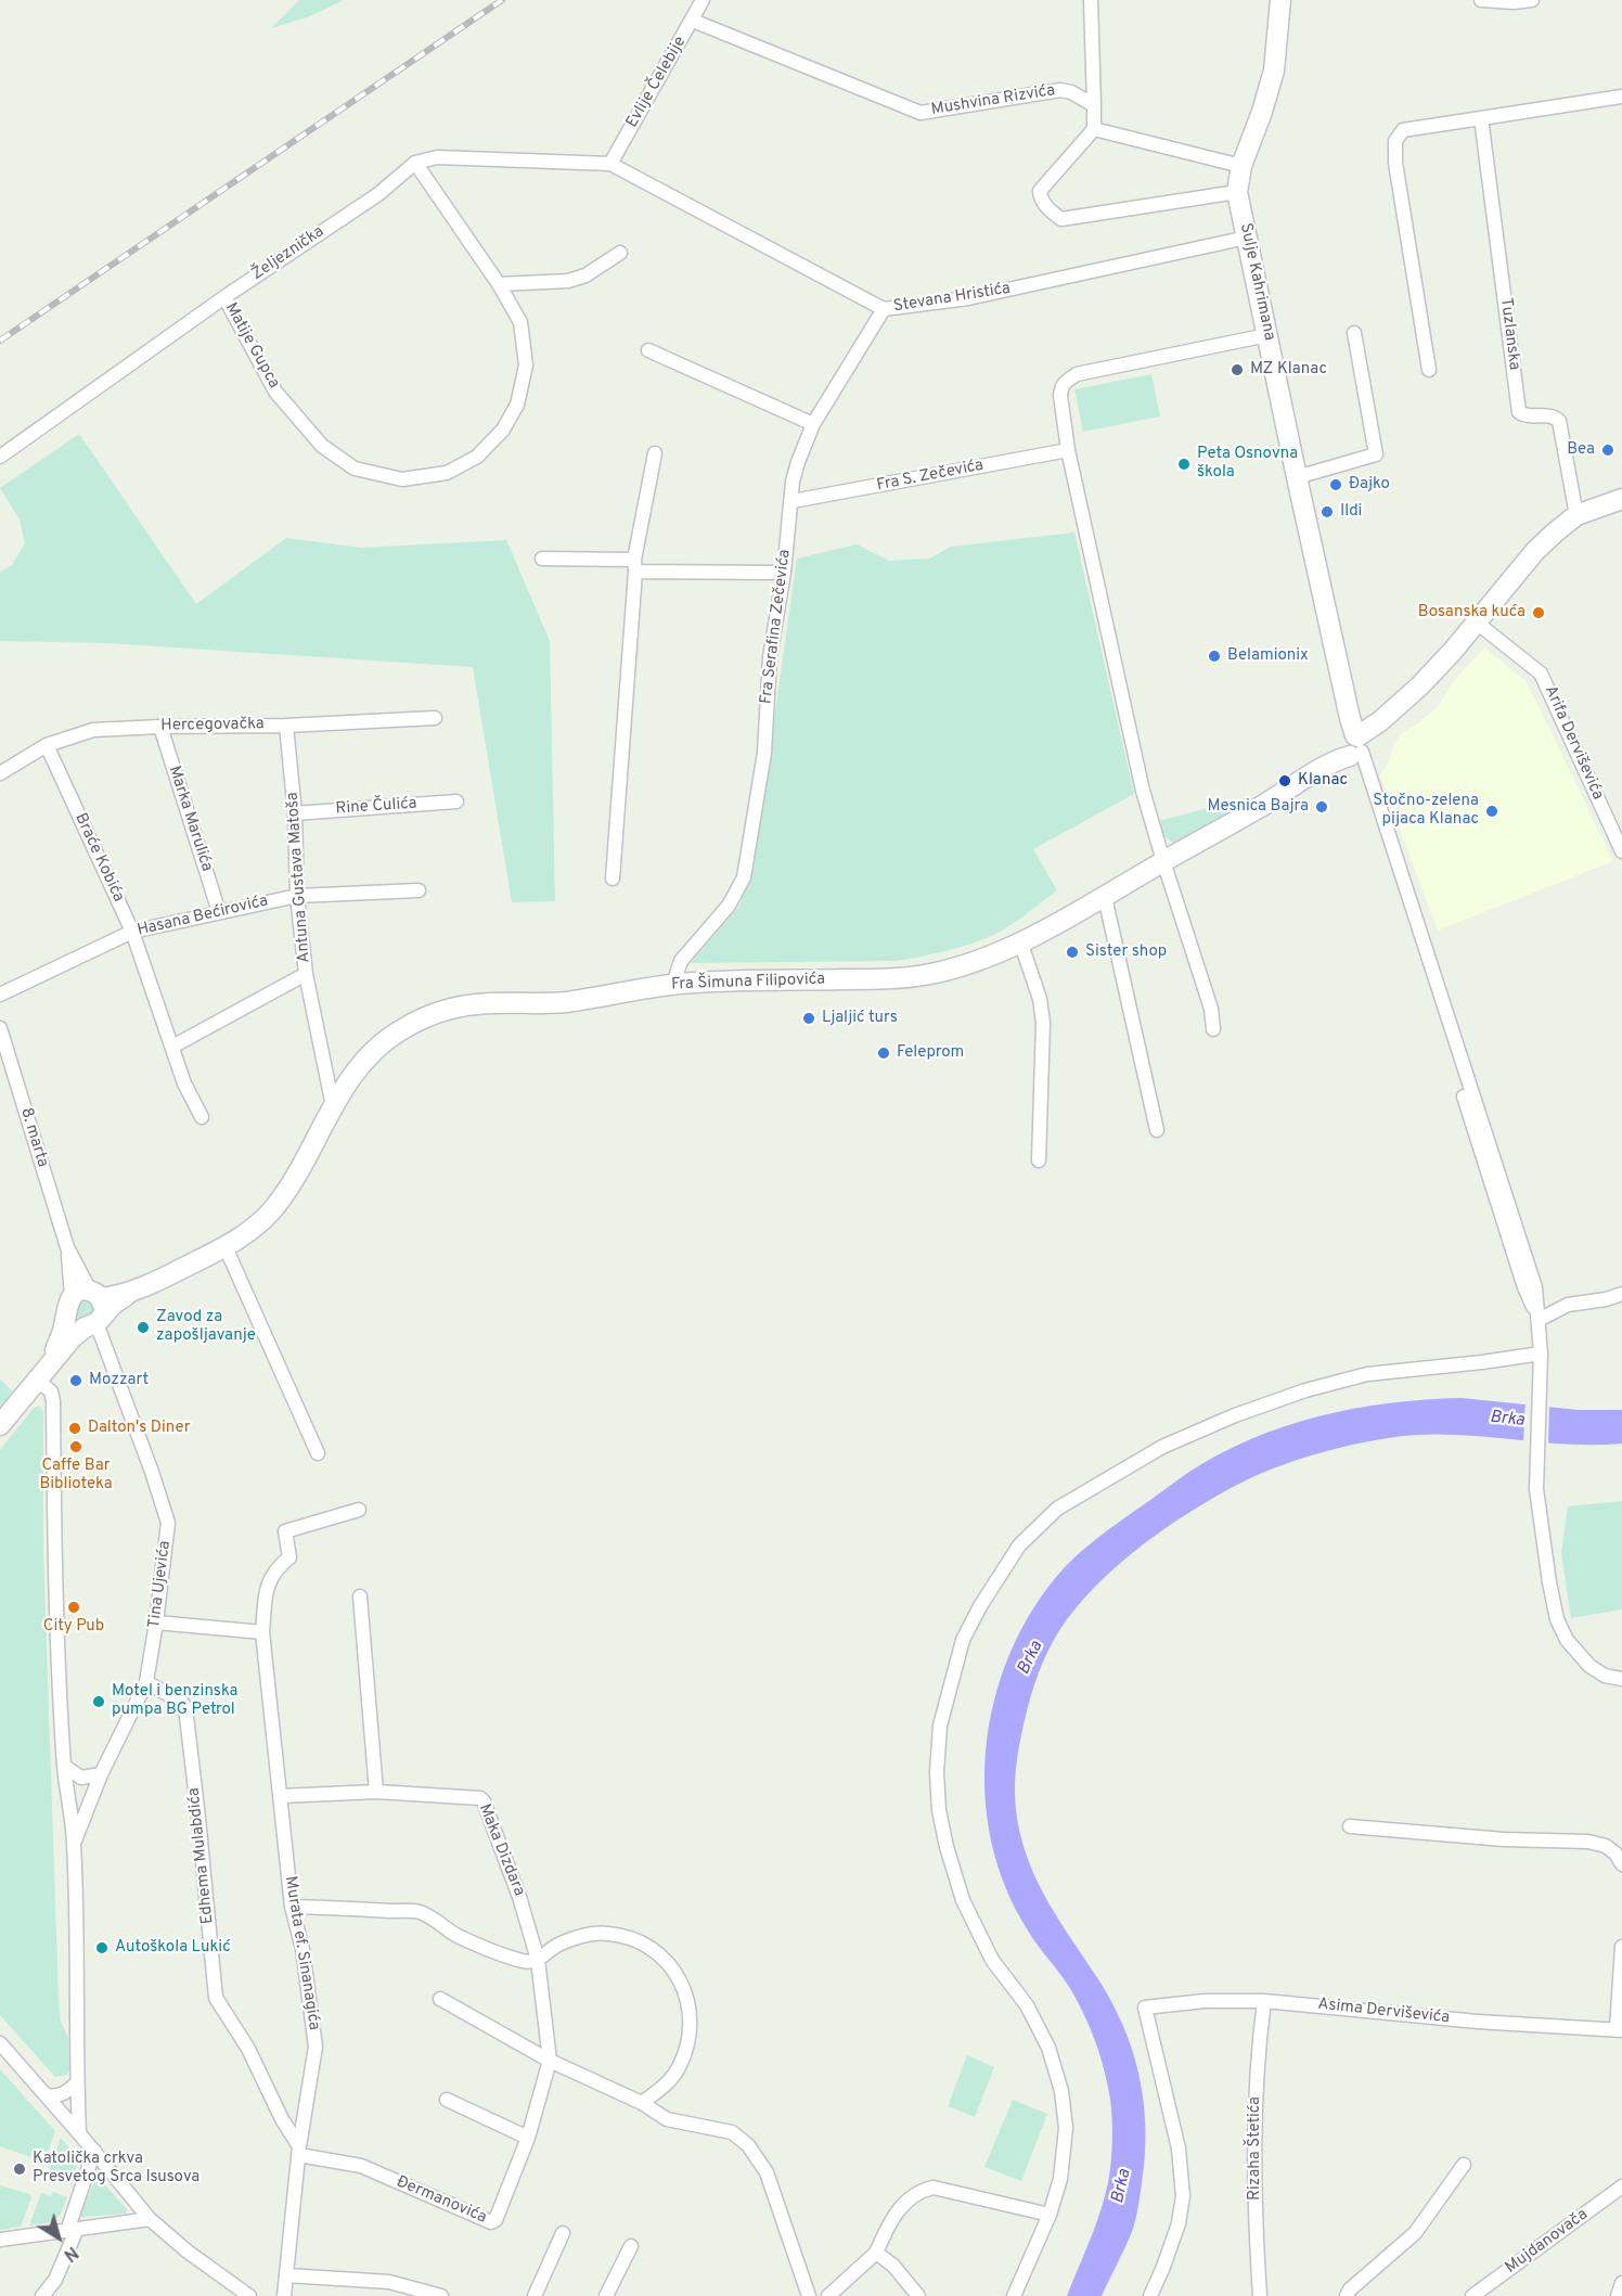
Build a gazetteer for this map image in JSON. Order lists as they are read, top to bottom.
{
  "streets": {
    "main road": ["Sulje Kahrimana", "Fra Šimuna Filipovića"],
    "street": [
      "Evlije Čelebije",
      "Mushvina Rizvića",
      "Željeznička",
      "Stevana Hristića",
      "Tuzlanska",
      "Matije Gupca",
      "Fra S. Zečevića",
      "Fra Serafina Zečevića",
      "Hercegovačka",
      "Arifa Derviševića",
      "Rine Čulića",
      "Marka Marulića",
      "Braće Kobića",
      "Antuna Gustava Matoša",
      "Hasana Bećirovića",
      "8. marta",
      "Tina Ujevića",
      "Maka Dizdara",
      "Edhema Mulabdića",
      "Murata ef. Sinanagića",
      "Asima Derviševića",
      "Rizaha Štetića",
      "Đermanovića",
      "Mujdanovača"
    ]
  },
  "crossings": [
    ["Evlije Čelebije", "Mushvina Rizvića"],
    ["Evlije Čelebije", "Stevana Hristića"],
    ["Željeznička", "Matije Gupca"],
    ["Sulje Kahrimana", "Stevana Hristića"],
    ["Sulje Kahrimana", "Fra Šimuna Filipovića"],
    ["Stevana Hristića", "Fra Serafina Zečevića"],
    ["Tuzlanska", "Fra Šimuna Filipovića"],
    ["Fra S. Zečevića", "Fra Serafina Zečevića"],
    ["Fra Serafina Zečevića", "Fra Šimuna Filipovića"],
    ["Hercegovačka", "Marka Marulića"],
    ["Hercegovačka", "Braće Kobića"],
    ["Hercegovačka", "Antuna Gustava Matoša"],
    ["Arifa Derviševića", "Fra Šimuna Filipovića"],
    ["Rine Čulića", "Antuna Gustava Matoša"],
    ["Marka Marulića", "Hasana Bećirovića"],
    ["Braće Kobića", "Hasana Bećirovića"],
    ["Antuna Gustava Matoša", "Hasana Bećirovića"],
    ["Antuna Gustava Matoša", "Fra Šimuna Filipovića"],
    ["Fra Šimuna Filipovića", "8. marta"],
    ["Fra Šimuna Filipovića", "Tina Ujevića"],
    ["8. marta", "Tina Ujevića"],
    ["Tina Ujevića", "Edhema Mulabdića"],
    ["Maka Dizdara", "Murata ef. Sinanagića"],
    ["Maka Dizdara", "Đermanovića"],
    ["Edhema Mulabdića", "Murata ef. Sinanagića"],
    ["Edhema Mulabdića", "Đermanovića"],
    ["Murata ef. Sinanagića", "Đermanovića"],
    ["Asima Derviševića", "Rizaha Štetića"]
  ],
  "water": ["Brka"],
  "places": [
    "MZ Klanac",
    "Bea",
    "Peta Osnovna škola",
    "Đajko",
    "Ildi",
    "Bosanska kuća",
    "Belamionix",
    "Klanac",
    "Mesnica Bajra",
    "Stočno-zelena pijaca Klanac",
    "Sister shop",
    "Ljaljić turs",
    "Feleprom",
    "Zavod za zapošljavanje",
    "Mozzart",
    "Dalton's Diner",
    "Caffe Bar Biblioteka",
    "City Pub",
    "Motel i benzinska pumpa BG Petrol",
    "Autoškola Lukić",
    "Katolička crkva Presvetog Srca Isusova"
  ],
  "north": "bottom right"
}
